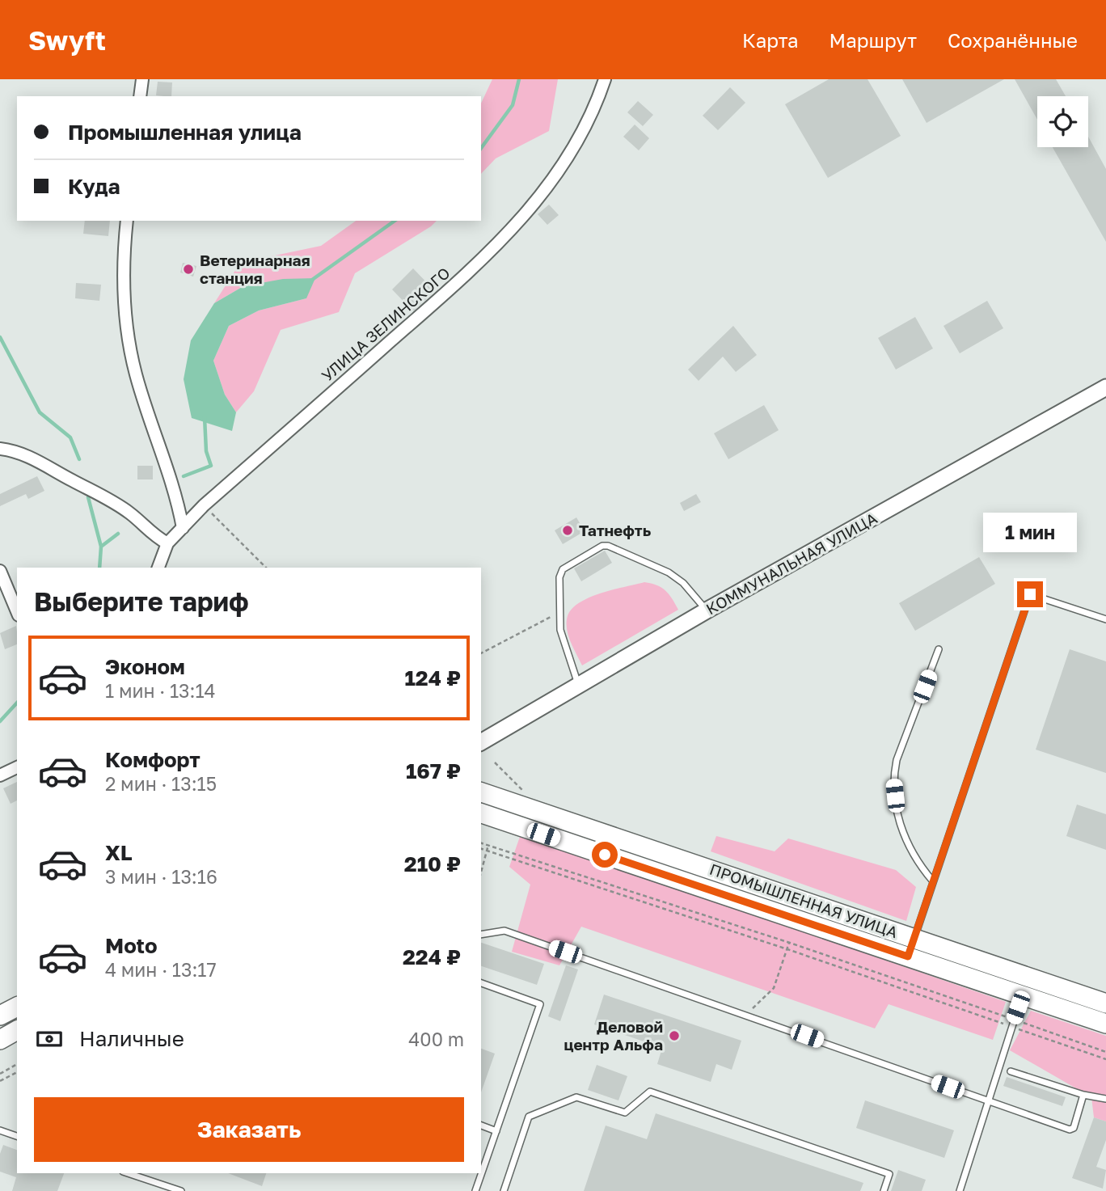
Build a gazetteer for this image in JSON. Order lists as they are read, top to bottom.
{
  "streets": {
    "main road": ["КОММУНАЛЬНАЯ УЛИЦА", "ПРОМЫШЛЕННАЯ УЛИЦА"],
    "street": ["УЛИЦА ЗЕЛИНСКОГО"]
  },
  "places": ["Ветеринарная станция", "Татнефть", "Деловой центр Альфа"],
  "page": {
    "header": "Swyft",
    "nav": ["Карта", "Маршрут", "Сохранённые"],
    "banner": ["Промышленная улица", "Куда"],
    "bubble": "1 мин",
    "heading": "Выберите тариф",
    "list": [
      {
        "name": "Эконом",
        "note": "1 мин · 13:14",
        "value": "124 ₽"
      },
      {
        "name": "Комфорт",
        "note": "2 мин · 13:15",
        "value": "167 ₽"
      },
      {
        "name": "XL",
        "note": "3 мин · 13:16",
        "value": "210 ₽"
      },
      {
        "name": "Moto",
        "note": "4 мин · 13:17",
        "value": "224 ₽"
      }
    ],
    "pay": ["Наличные", "400 m"],
    "buttons": "Заказать"
  }
}
